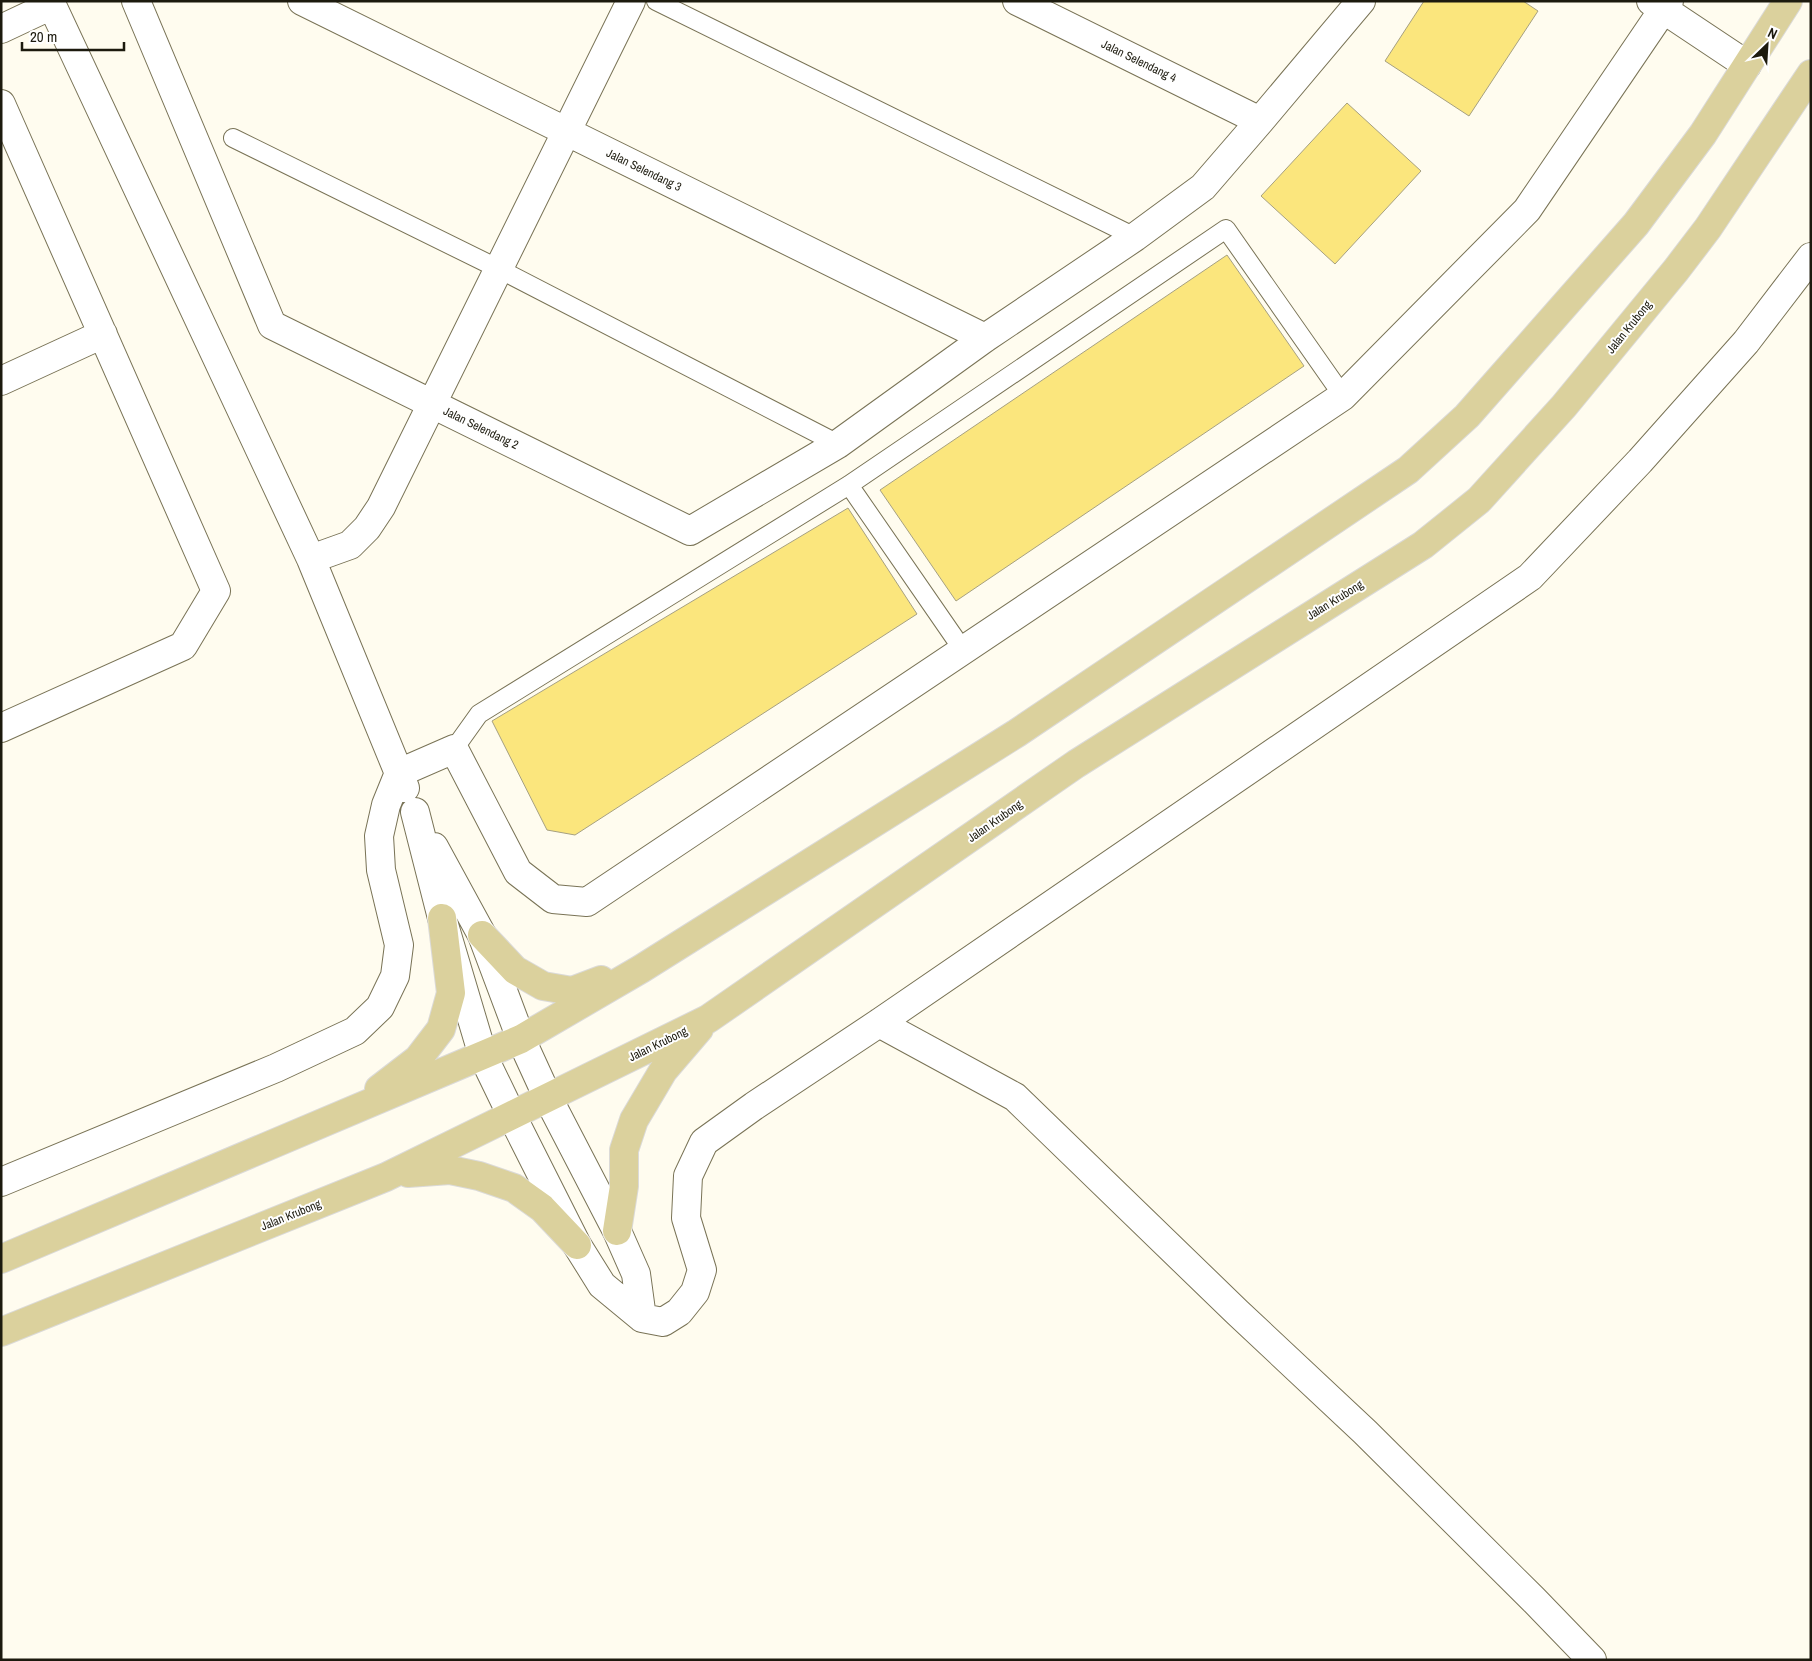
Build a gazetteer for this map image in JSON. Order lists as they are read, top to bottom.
{
  "streets": {
    "main road": ["Jalan Krubong"],
    "street": ["Jalan Selendang 4", "Jalan Selendang 3", "Jalan Selendang 2"]
  },
  "scale_bar": "20 m",
  "north": "top right"
}
